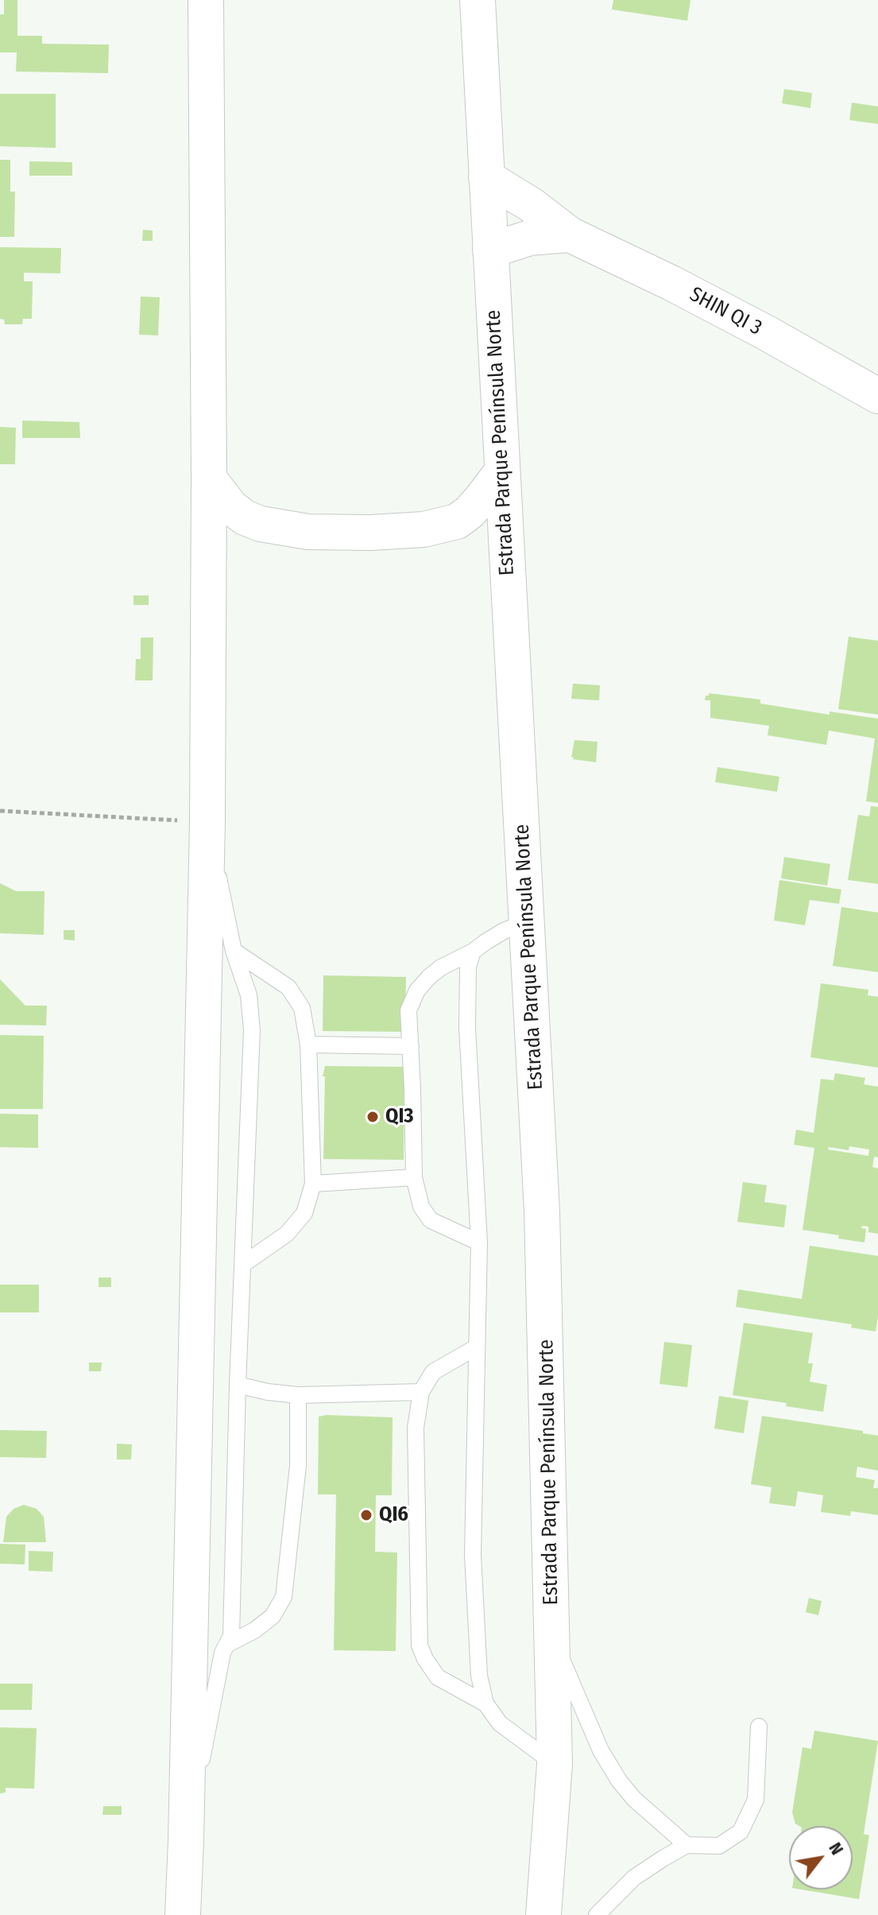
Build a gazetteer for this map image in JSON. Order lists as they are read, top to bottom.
{
  "streets": {
    "main road": ["SHIN QI 3", "Estrada Parque Península Norte"]
  },
  "crossings": [
    ["SHIN QI 3", "Estrada Parque Península Norte"]
  ],
  "places": ["QI3", "QI6"],
  "north": "top right"
}
